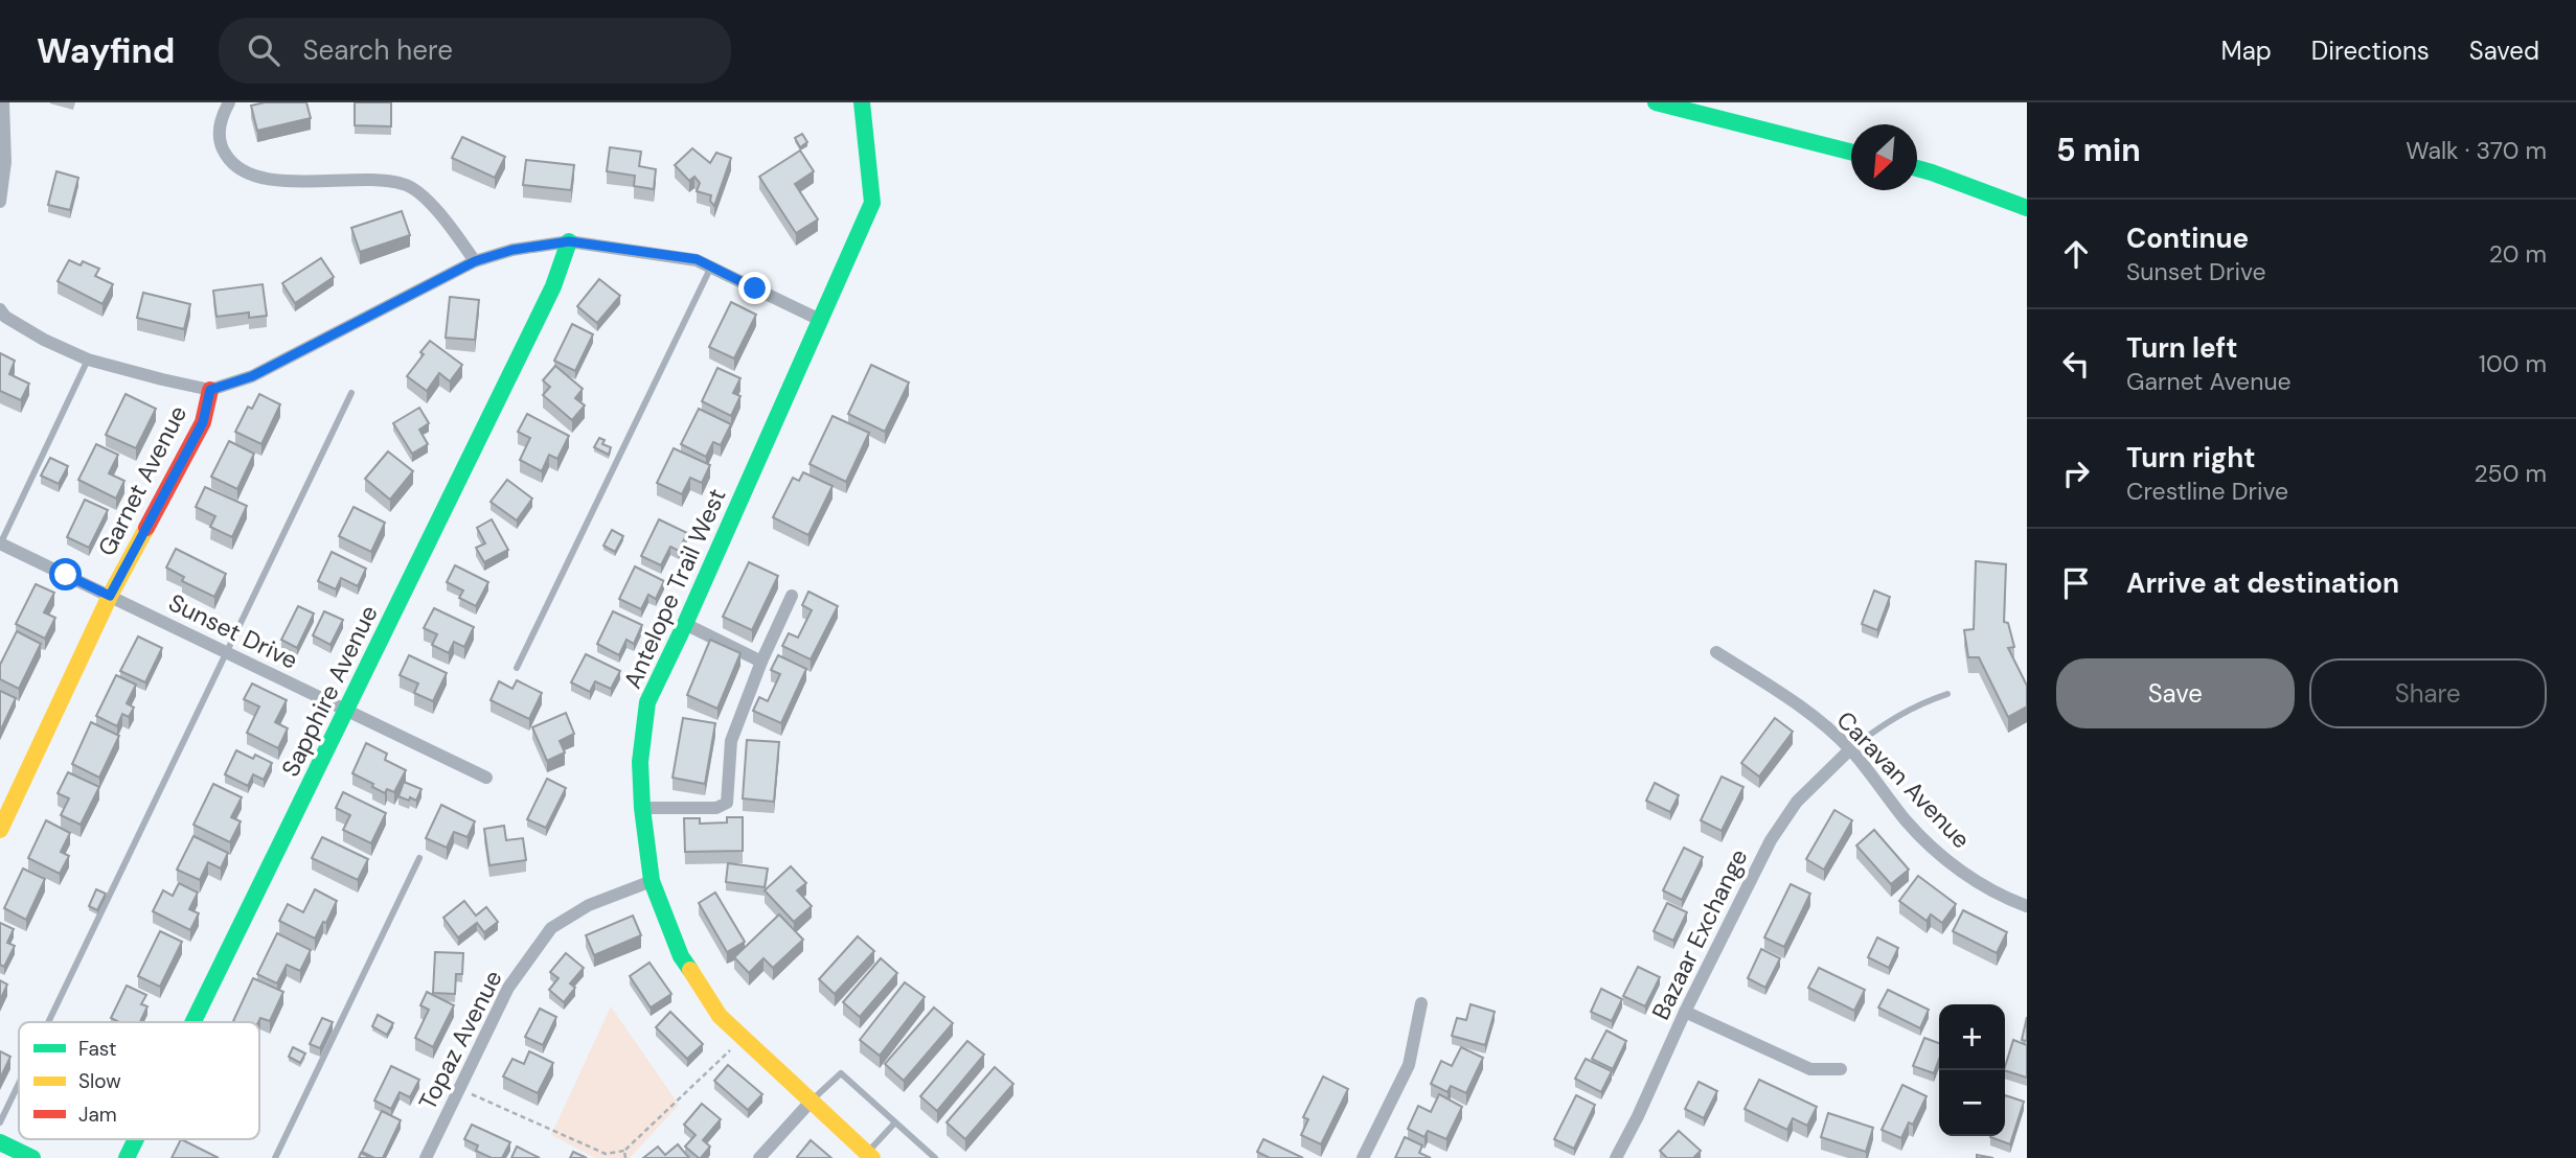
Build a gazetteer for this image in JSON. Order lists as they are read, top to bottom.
{
  "streets": {
    "street": [
      "Garnet Avenue",
      "Antelope Trail West",
      "Sunset Drive",
      "Sapphire Avenue",
      "Caravan Avenue",
      "Bazaar Exchange",
      "Topaz Avenue"
    ]
  },
  "crossings": [
    ["Garnet Avenue", "Sunset Drive"],
    ["Antelope Trail West", "Topaz Avenue"],
    ["Sunset Drive", "Sapphire Avenue"],
    ["Caravan Avenue", "Bazaar Exchange"]
  ],
  "legend": ["Fast", "Slow", "Jam"],
  "north": "bottom left",
  "page": {
    "header": "Wayfind",
    "search": "Search here",
    "nav": ["Map", "Directions", "Saved"],
    "heading": ["5 min", "Walk · 370 m"],
    "list": [
      ["Continue", "Sunset Drive", "20 m"],
      ["Turn left", "Garnet Avenue", "100 m"],
      ["Turn right", "Crestline Drive", "250 m"],
      "Arrive at destination"
    ],
    "buttons": ["Save", "Share"],
    "map_buttons": ["+", "−"]
  }
}
